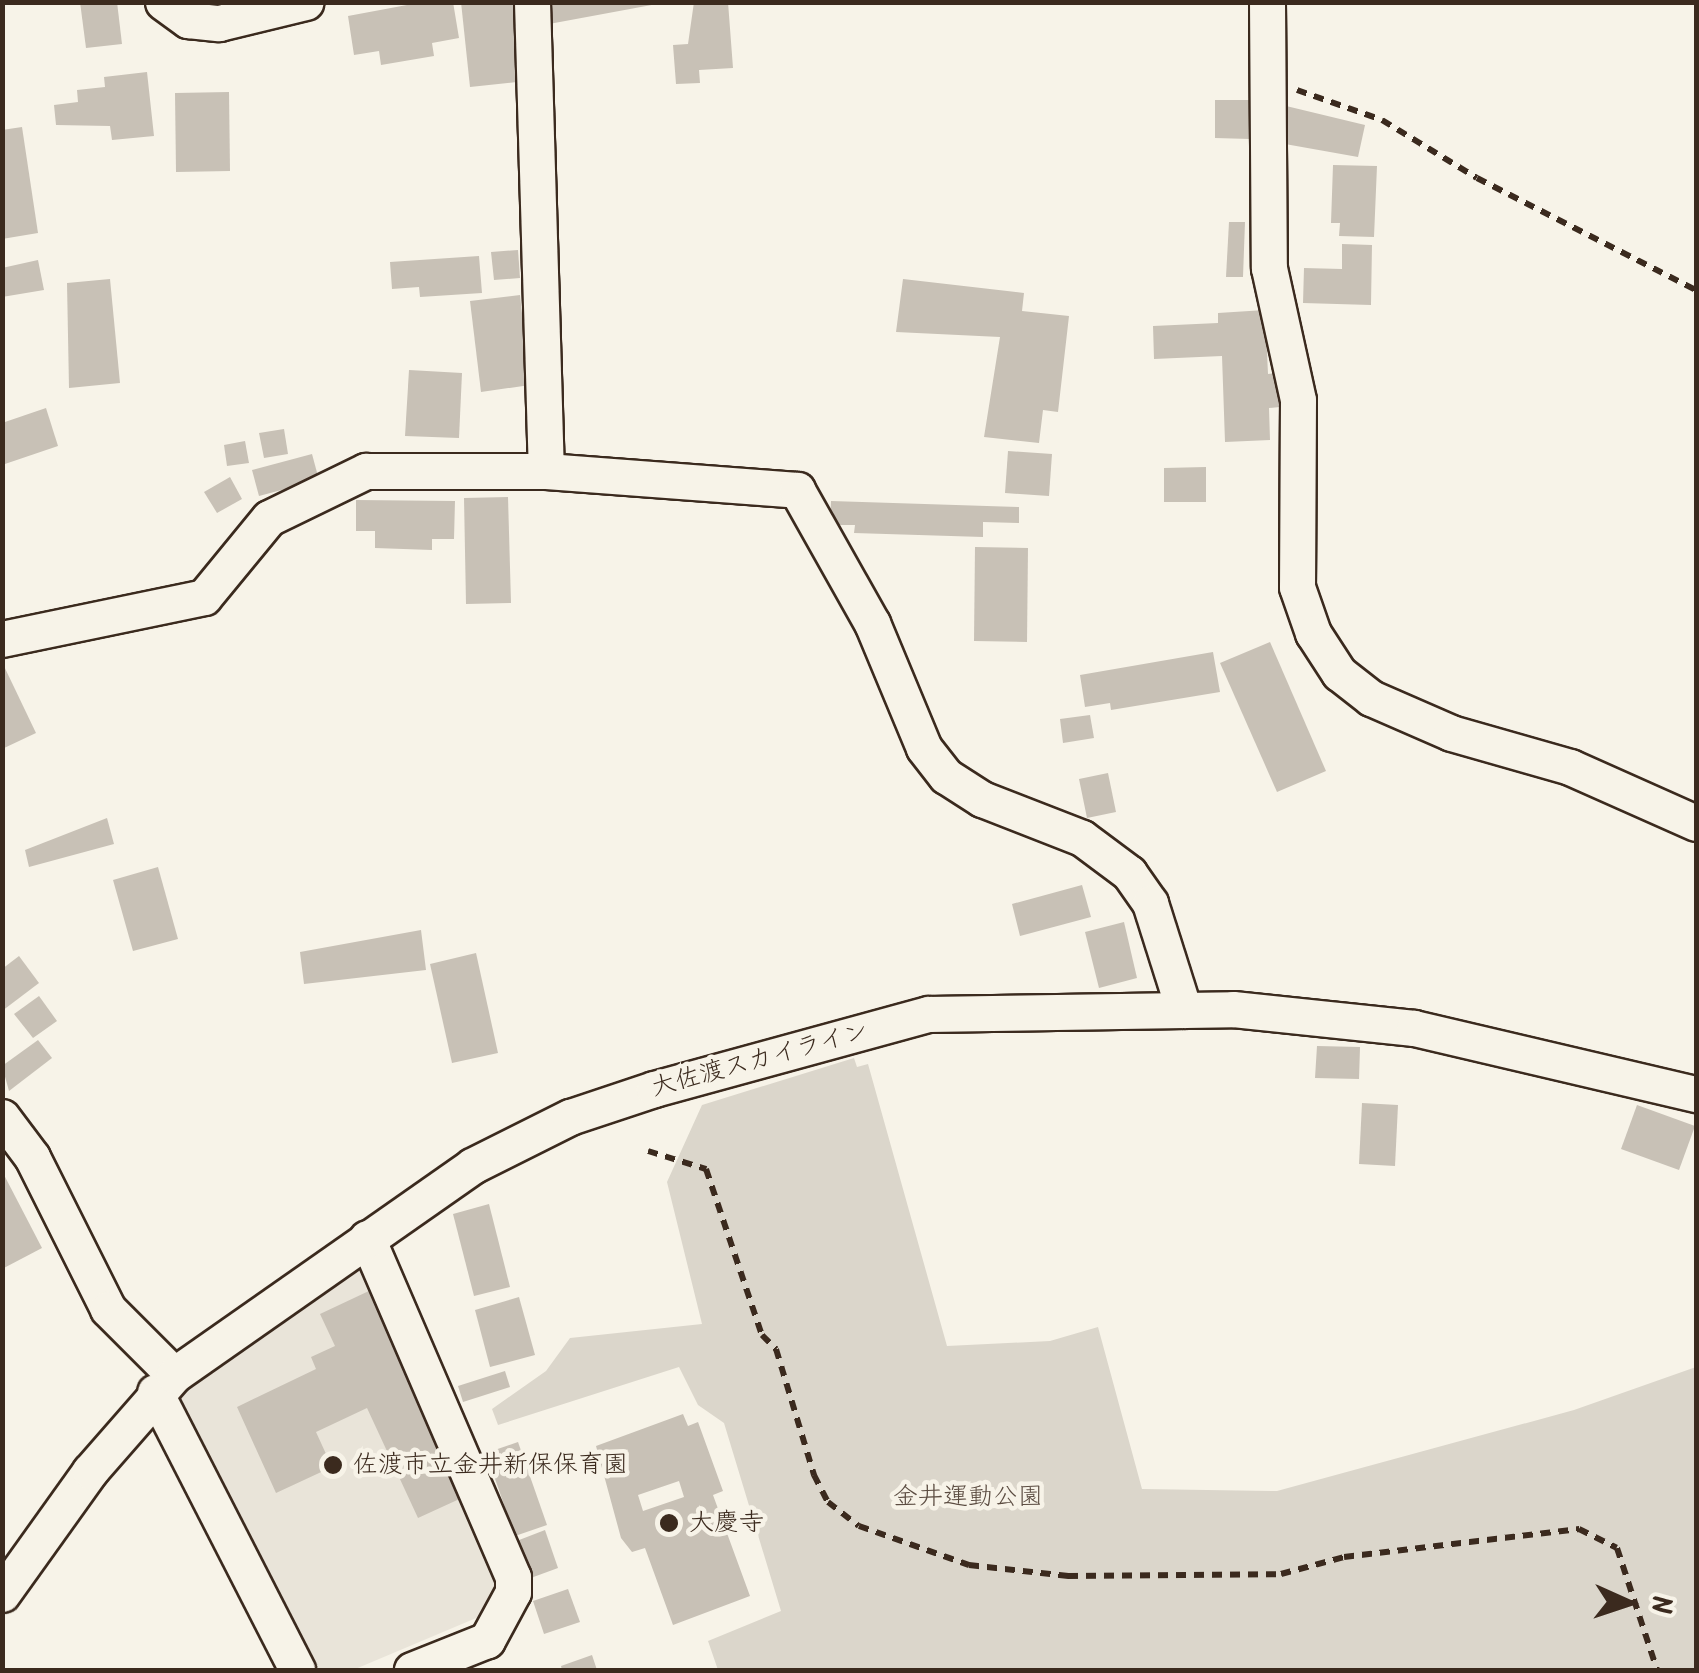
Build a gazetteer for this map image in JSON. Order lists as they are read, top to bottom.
{
  "streets": {
    "street": ["大佐渡スカイライン"]
  },
  "parks": ["金井運動公園"],
  "places": ["佐渡市立金井新保保育園", "大慶寺"],
  "north": "right"
}
